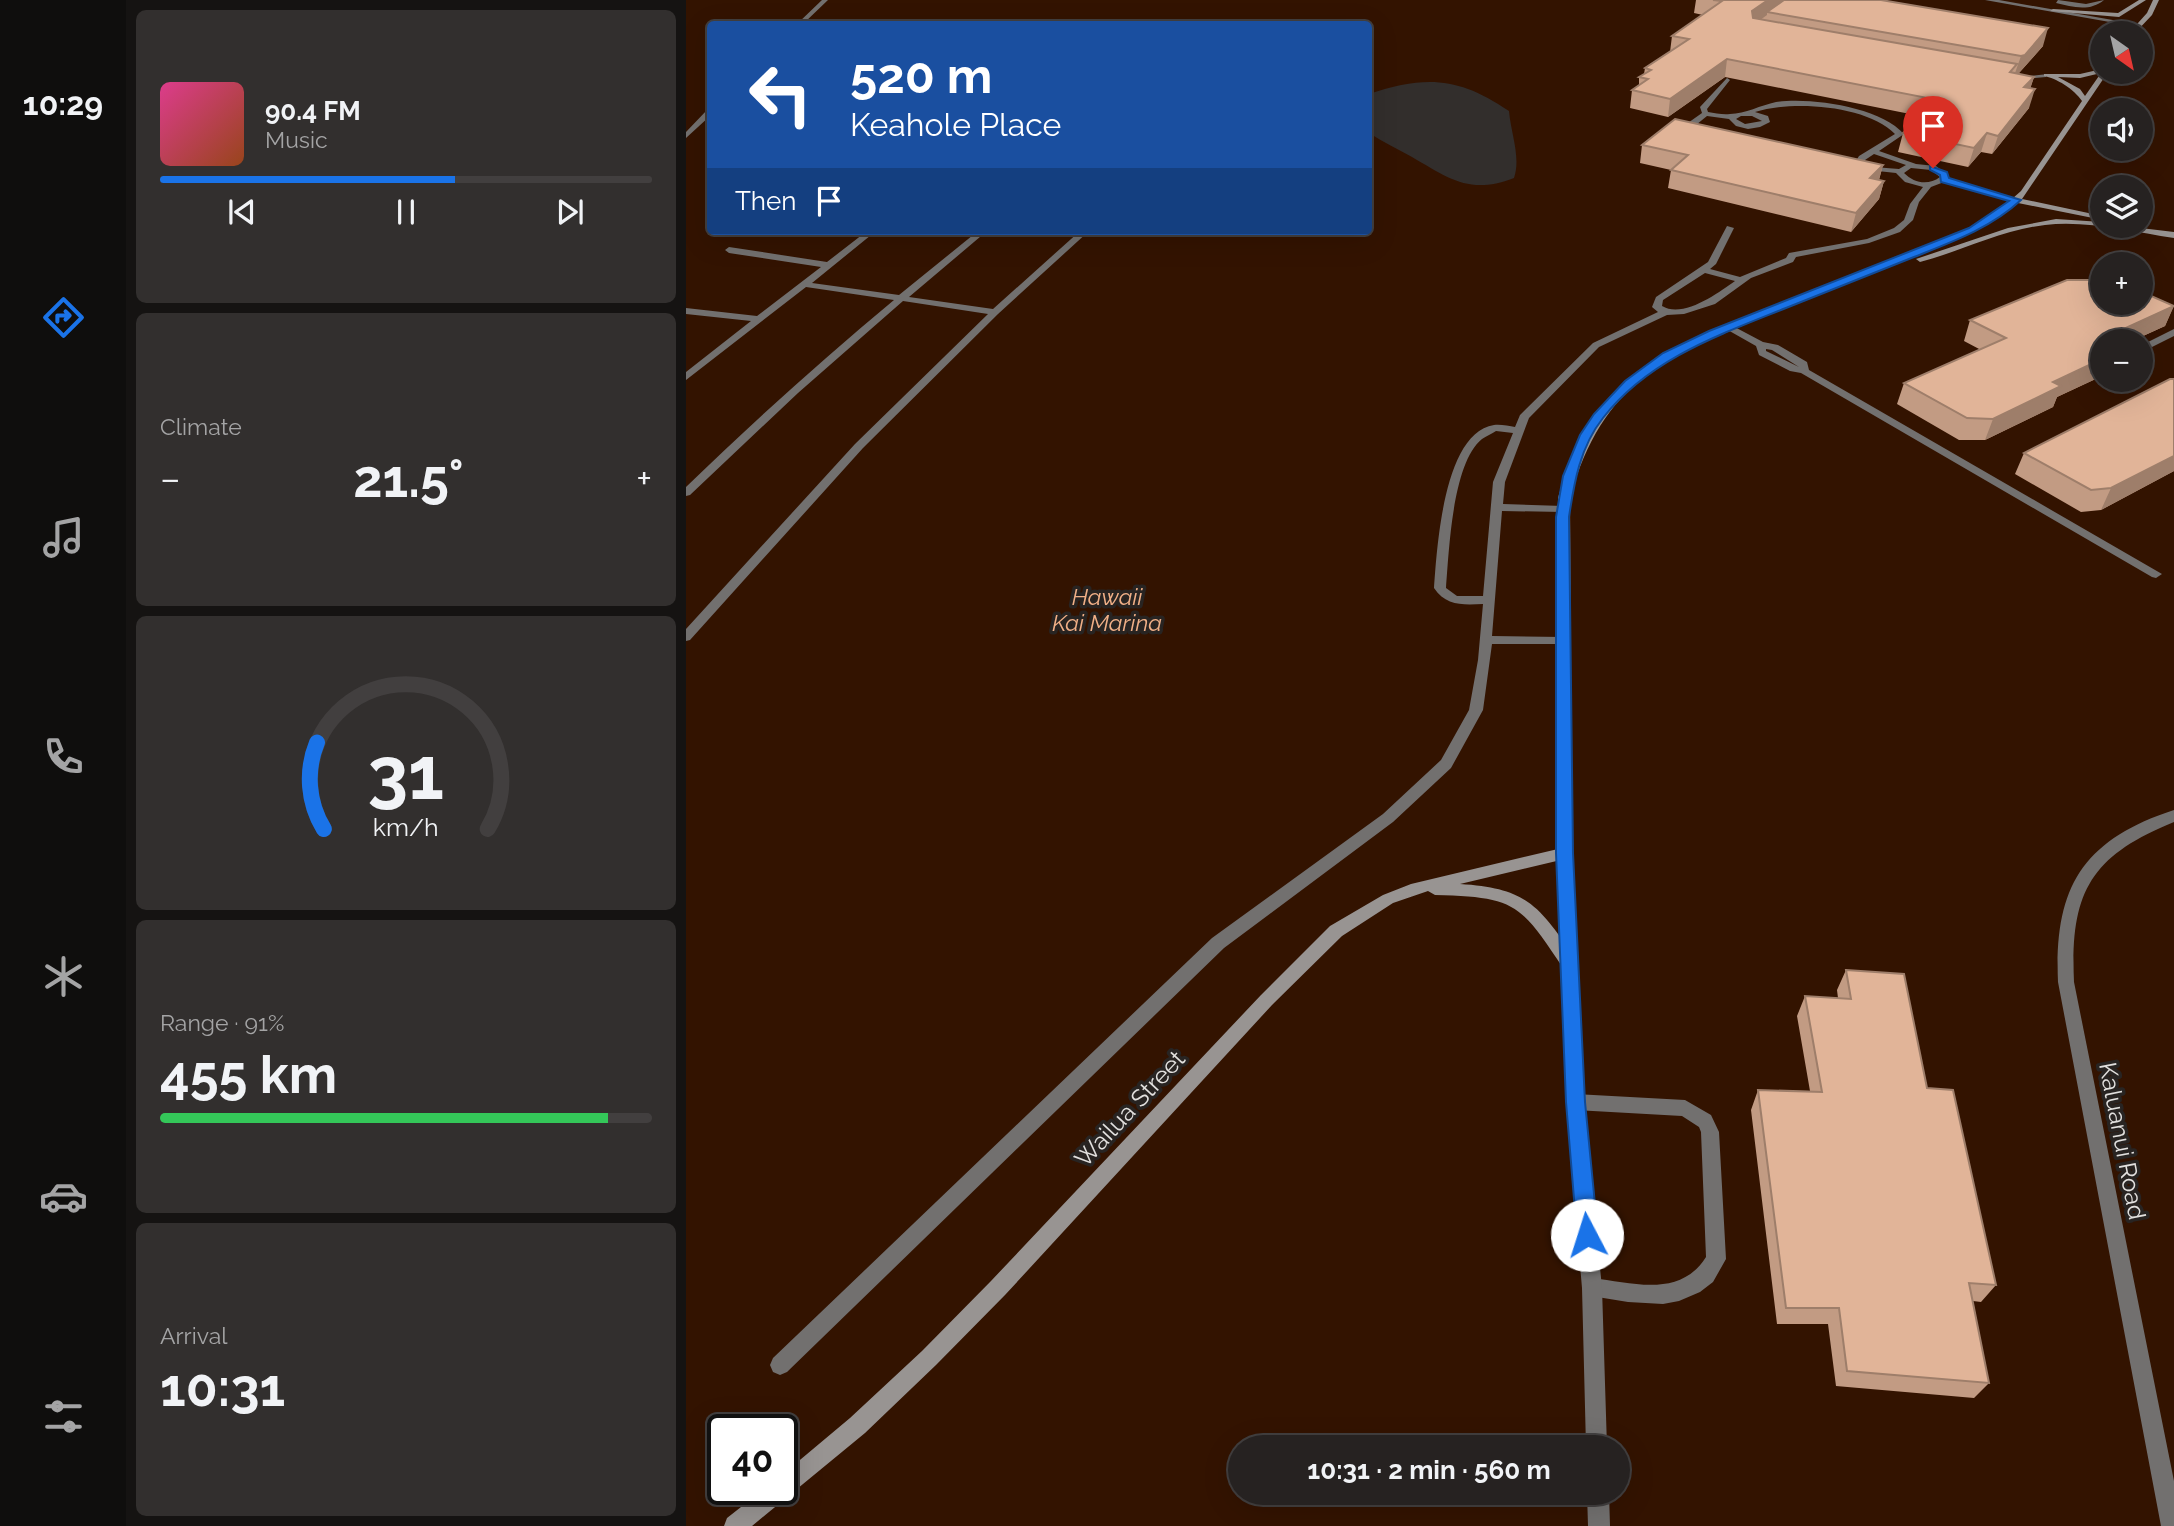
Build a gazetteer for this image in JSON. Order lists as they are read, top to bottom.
{
  "streets": {
    "main road": ["Wailua Street"],
    "street": ["Kaluanui Road"]
  },
  "water": ["Hawaii Kai Marina"],
  "north": "bottom right",
  "page": {
    "tabs": "10:29",
    "map_buttons": ["+", "−"],
    "turn": ["520 m", "Keahole Place"],
    "song": ["90.4 FM", "Music"],
    "then": "Then",
    "tile": [
      "Climate",
      ["Range · 91%", "455 km"],
      ["Arrival", "10:31"]
    ],
    "heat": ["−", "21.5°", "+"],
    "limit": "40",
    "trip": "10:31 · 2 min · 560 m",
    "gauge": ["31", "km/h"]
  }
}
